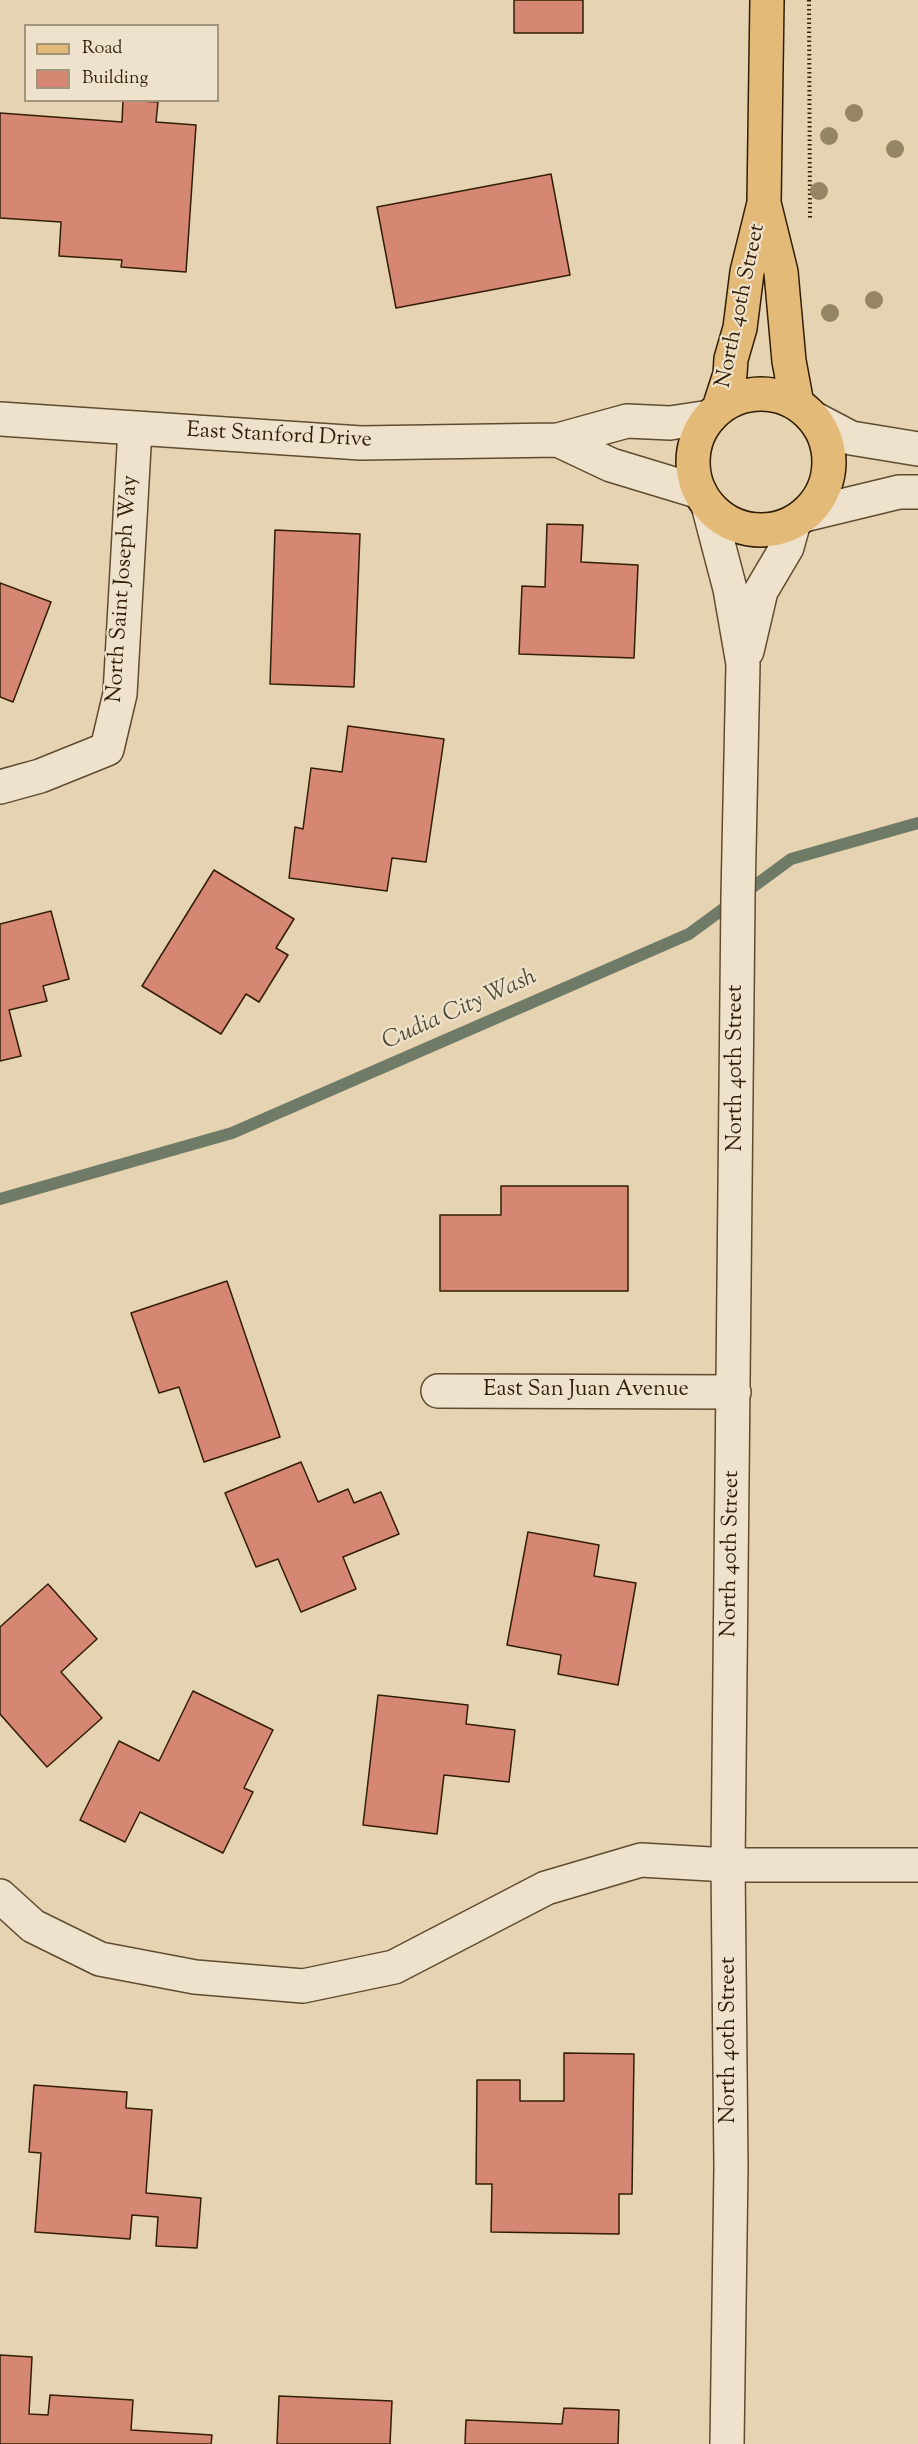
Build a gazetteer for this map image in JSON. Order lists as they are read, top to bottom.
{
  "streets": {
    "main road": ["North 40th Street"],
    "street": ["East Stanford Drive", "North Saint Joseph Way", "East San Juan Avenue"]
  },
  "crossings": [
    ["North 40th Street", "East Stanford Drive"],
    ["North 40th Street", "East San Juan Avenue"],
    ["East Stanford Drive", "North Saint Joseph Way"]
  ],
  "water": ["Cudia City Wash"],
  "legend": ["Road", "Building"]
}
